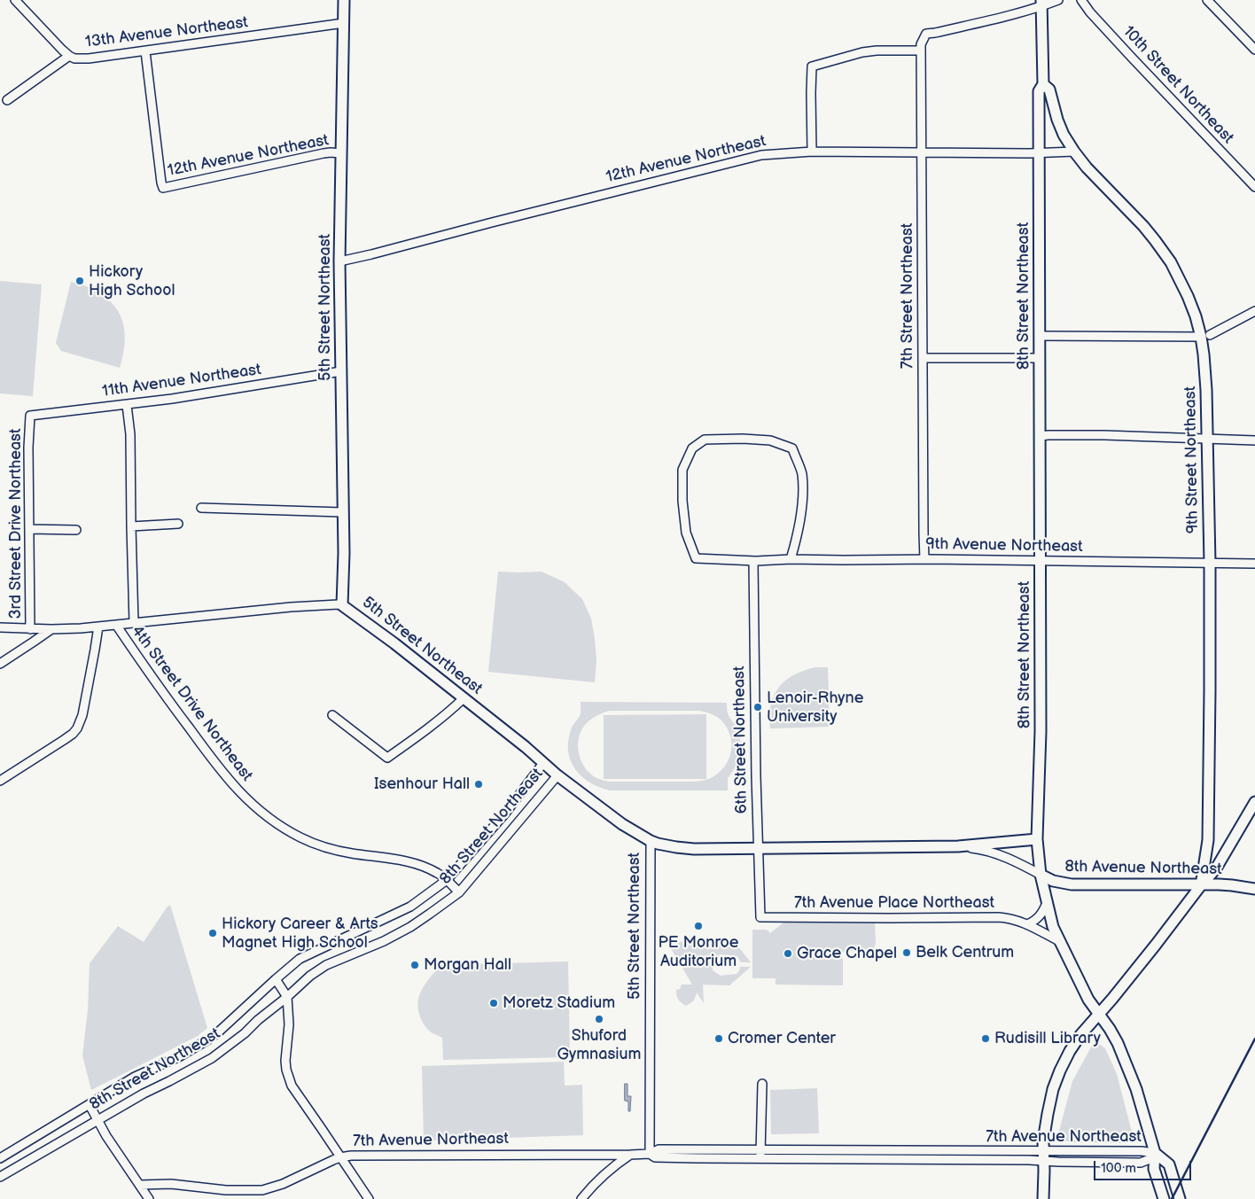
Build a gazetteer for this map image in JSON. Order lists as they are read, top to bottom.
{
  "streets": {
    "main road": [
      "8th Street Northeast",
      "5th Street Northeast",
      "9th Street Northeast",
      "8th Avenue Northeast"
    ],
    "street": [
      "13th Avenue Northeast",
      "10th Street Northeast",
      "12th Avenue Northeast",
      "7th Street Northeast",
      "11th Avenue Northeast",
      "3rd Street Drive Northeast",
      "9th Avenue Northeast",
      "4th Street Drive Northeast",
      "6th Street Northeast",
      "7th Avenue Place Northeast",
      "7th Avenue Northeast"
    ]
  },
  "crossings": [
    ["13th Avenue Northeast", "12th Avenue Northeast"],
    ["13th Avenue Northeast", "5th Street Northeast"],
    ["12th Avenue Northeast", "7th Street Northeast"],
    ["12th Avenue Northeast", "8th Street Northeast"],
    ["12th Avenue Northeast", "5th Street Northeast"],
    ["12th Avenue Northeast", "9th Street Northeast"],
    ["7th Street Northeast", "9th Avenue Northeast"],
    ["8th Street Northeast", "5th Street Northeast"],
    ["8th Street Northeast", "9th Street Northeast"],
    ["8th Street Northeast", "9th Avenue Northeast"],
    ["8th Street Northeast", "4th Street Drive Northeast"],
    ["8th Street Northeast", "8th Avenue Northeast"],
    ["8th Street Northeast", "7th Avenue Place Northeast"],
    ["8th Street Northeast", "7th Avenue Northeast"],
    ["5th Street Northeast", "11th Avenue Northeast"],
    ["5th Street Northeast", "7th Avenue Northeast"],
    ["11th Avenue Northeast", "3rd Street Drive Northeast"],
    ["11th Avenue Northeast", "4th Street Drive Northeast"],
    ["9th Street Northeast", "9th Avenue Northeast"],
    ["9th Street Northeast", "8th Avenue Northeast"],
    ["9th Avenue Northeast", "6th Street Northeast"],
    ["6th Street Northeast", "7th Avenue Place Northeast"]
  ],
  "places": [
    "Hickory High School",
    "Lenoir-Rhyne University",
    "Isenhour Hall",
    "PE Monroe Auditorium",
    "Hickory Career & Arts Magnet High School",
    "Belk Centrum",
    "Grace Chapel",
    "Morgan Hall",
    "Moretz Stadium",
    "Shuford Gymnasium",
    "Cromer Center",
    "Rudisill Library"
  ],
  "scale_bar": "100 m"
}
